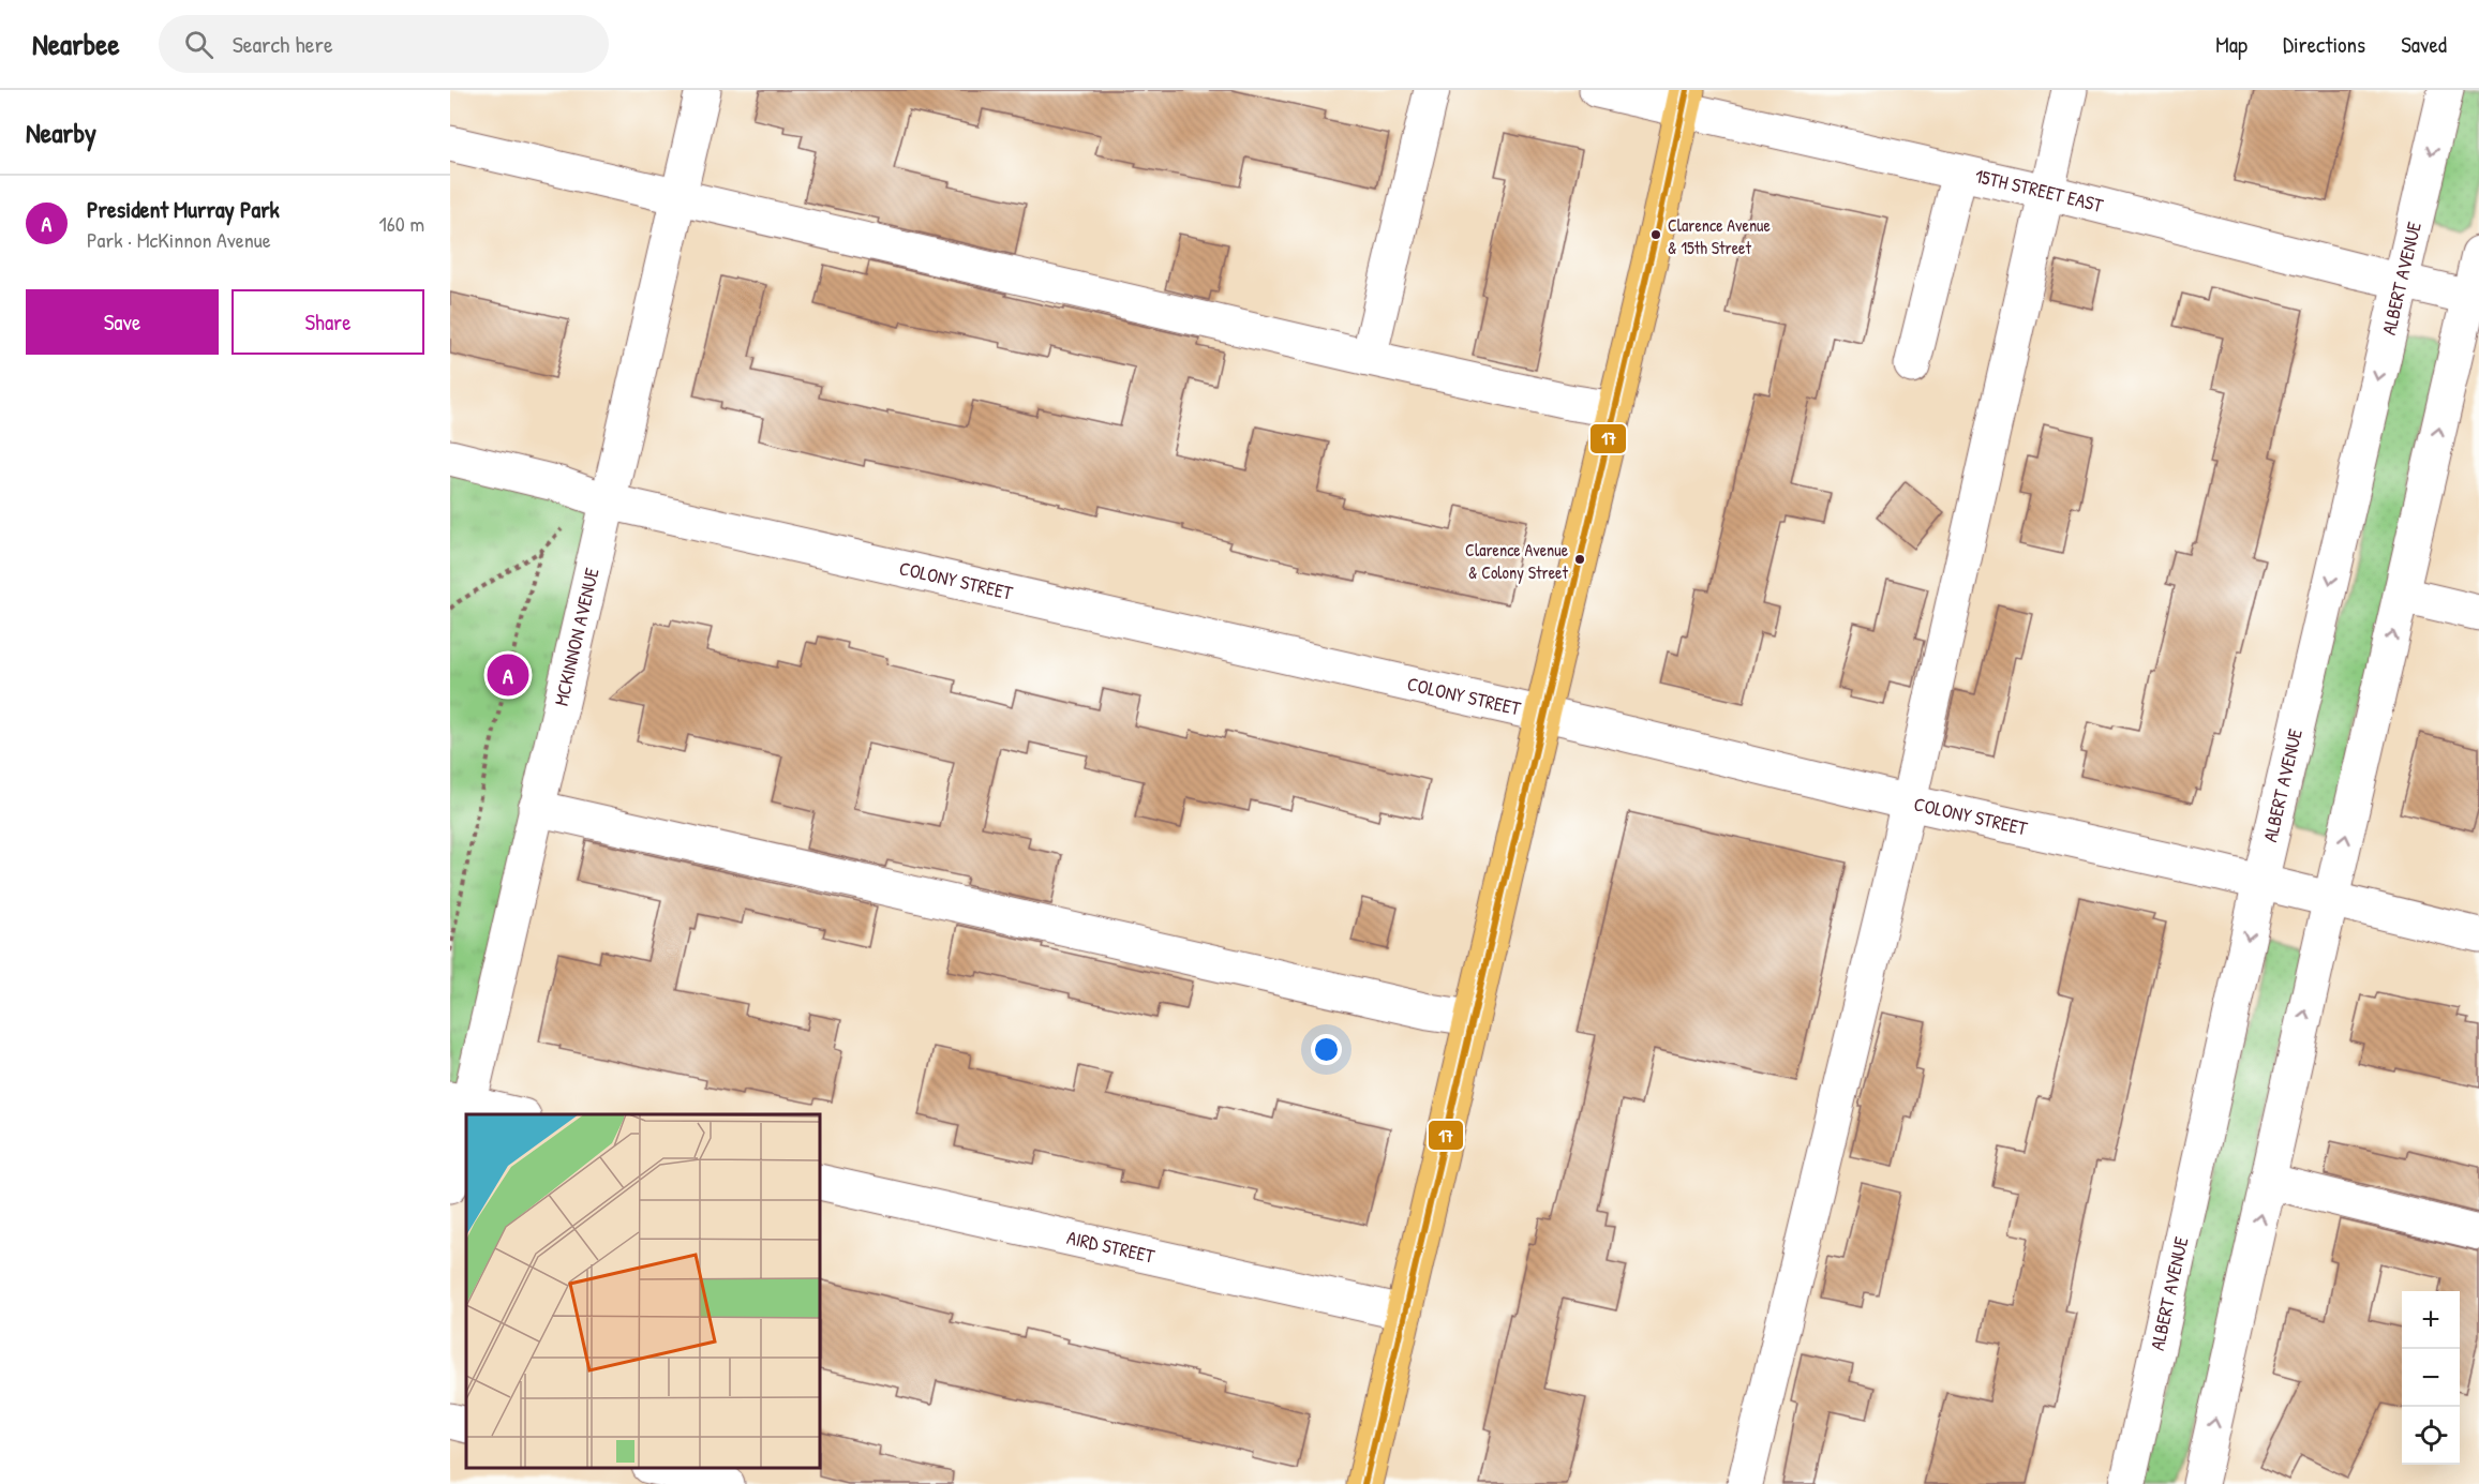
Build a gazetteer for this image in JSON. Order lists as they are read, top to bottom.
{
  "streets": {
    "street": [
      "15TH STREET EAST",
      "ALBERT AVENUE",
      "COLONY STREET",
      "MCKINNON AVENUE",
      "AIRD STREET"
    ]
  },
  "crossings": [
    ["15TH STREET EAST", "ALBERT AVENUE"],
    ["ALBERT AVENUE", "COLONY STREET"],
    ["COLONY STREET", "MCKINNON AVENUE"]
  ],
  "places": ["Clarence Avenue & 15th Street", "Clarence Avenue & Colony Street"],
  "lines": ["transit line 17"],
  "page": {
    "header": "Nearbee",
    "search": "Search here",
    "nav": ["Map", "Directions", "Saved"],
    "heading": "Nearby",
    "list": [
      {
        "mark": "A",
        "name": "President Murray Park",
        "note": "Park · McKinnon Avenue",
        "value": "160 m"
      }
    ],
    "buttons": ["Save", "Share"],
    "pins": "A",
    "map_buttons": ["+", "−"]
  }
}
